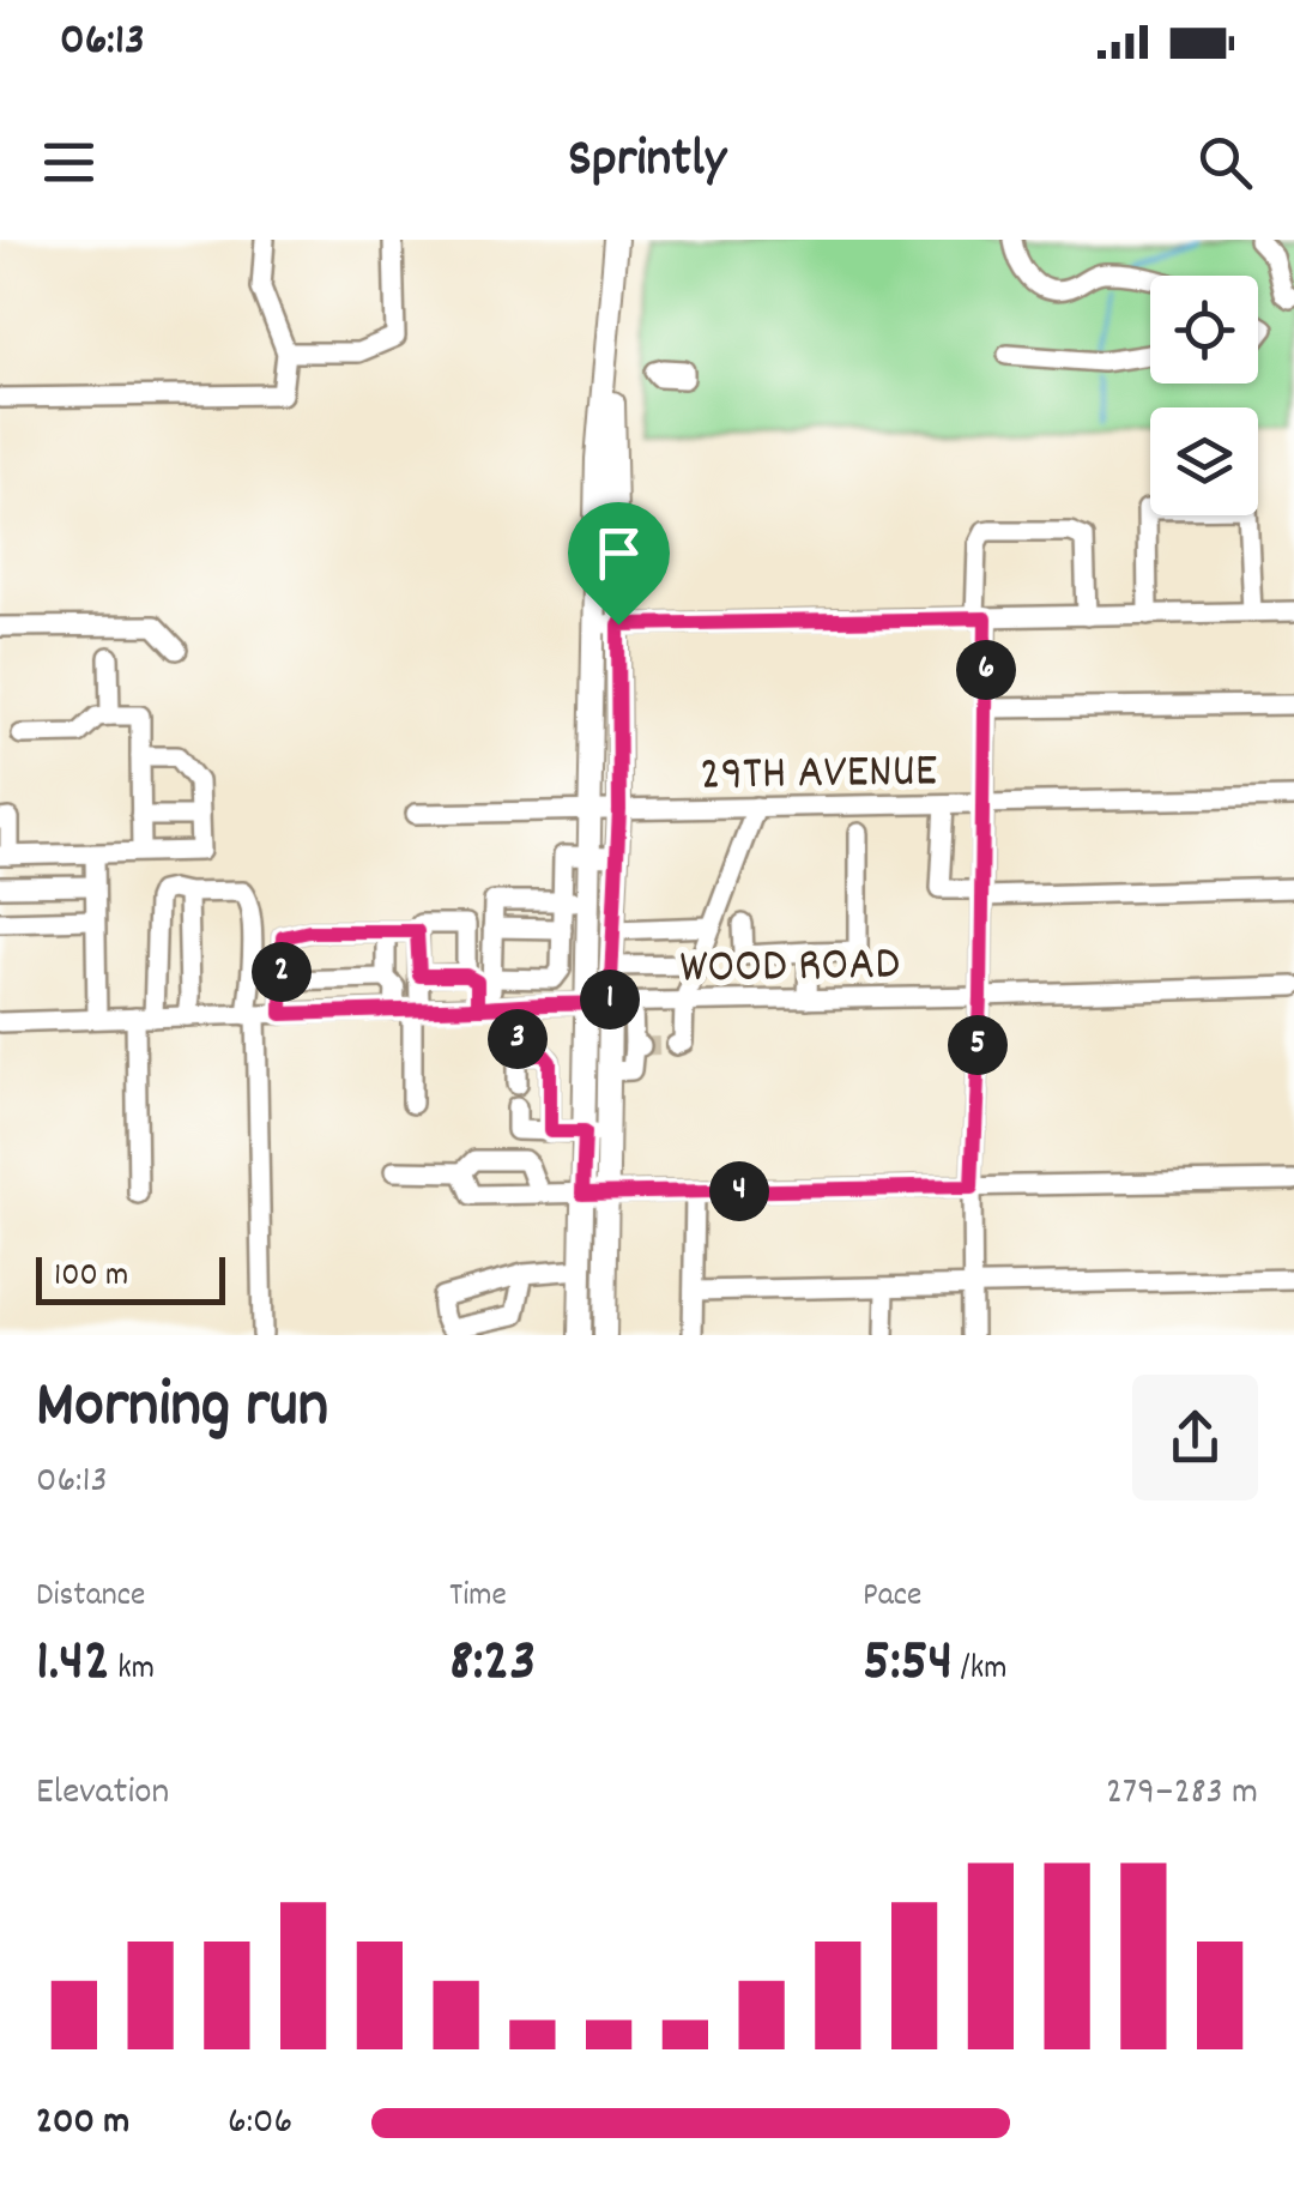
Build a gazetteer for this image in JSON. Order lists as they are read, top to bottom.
{
  "streets": {
    "street": ["29TH AVENUE", "WOOD ROAD"]
  },
  "scale_bar": "100 m",
  "page": {
    "status": "06:13",
    "header": "Sprintly",
    "pins": [
      "6",
      "2",
      "1",
      "3",
      "5",
      "4"
    ],
    "scale": "100 m",
    "heading": ["Morning run", "06:13"],
    "stats": [
      ["Distance", "1.42 km"],
      ["Time", "8:23"],
      ["Pace", "5:54 /km"]
    ],
    "chart": ["Elevation", "279–283 m"],
    "list": [
      {
        "name": "200 m",
        "note": "6:06"
      }
    ]
  }
}
